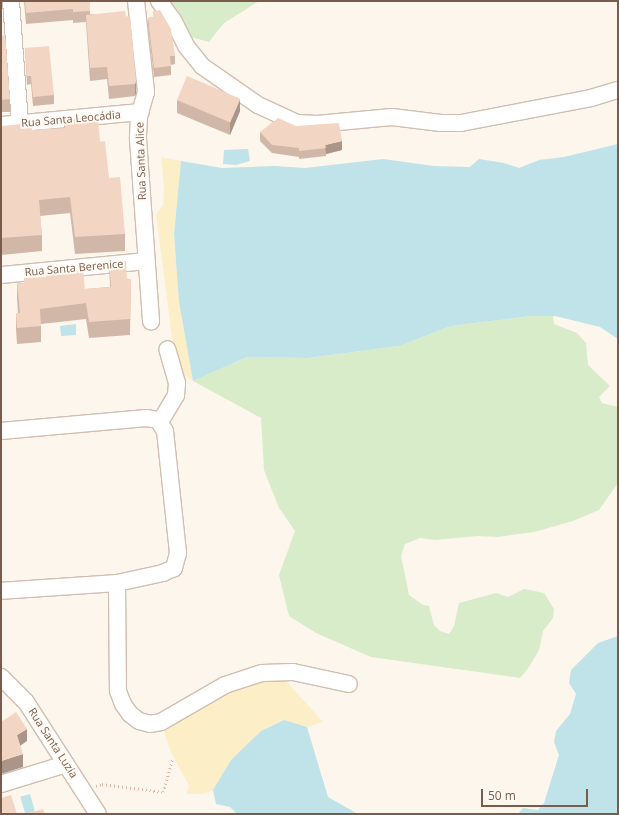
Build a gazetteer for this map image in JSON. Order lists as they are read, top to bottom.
{
  "streets": {
    "street": [
      "Rua Santa Leocádia",
      "Rua Santa Alice",
      "Rua Santa Berenice",
      "Rua Santa Luzia"
    ]
  },
  "crossings": [
    ["Rua Santa Leocádia", "Rua Santa Alice"],
    ["Rua Santa Alice", "Rua Santa Berenice"]
  ],
  "scale_bar": "50 m"
}
